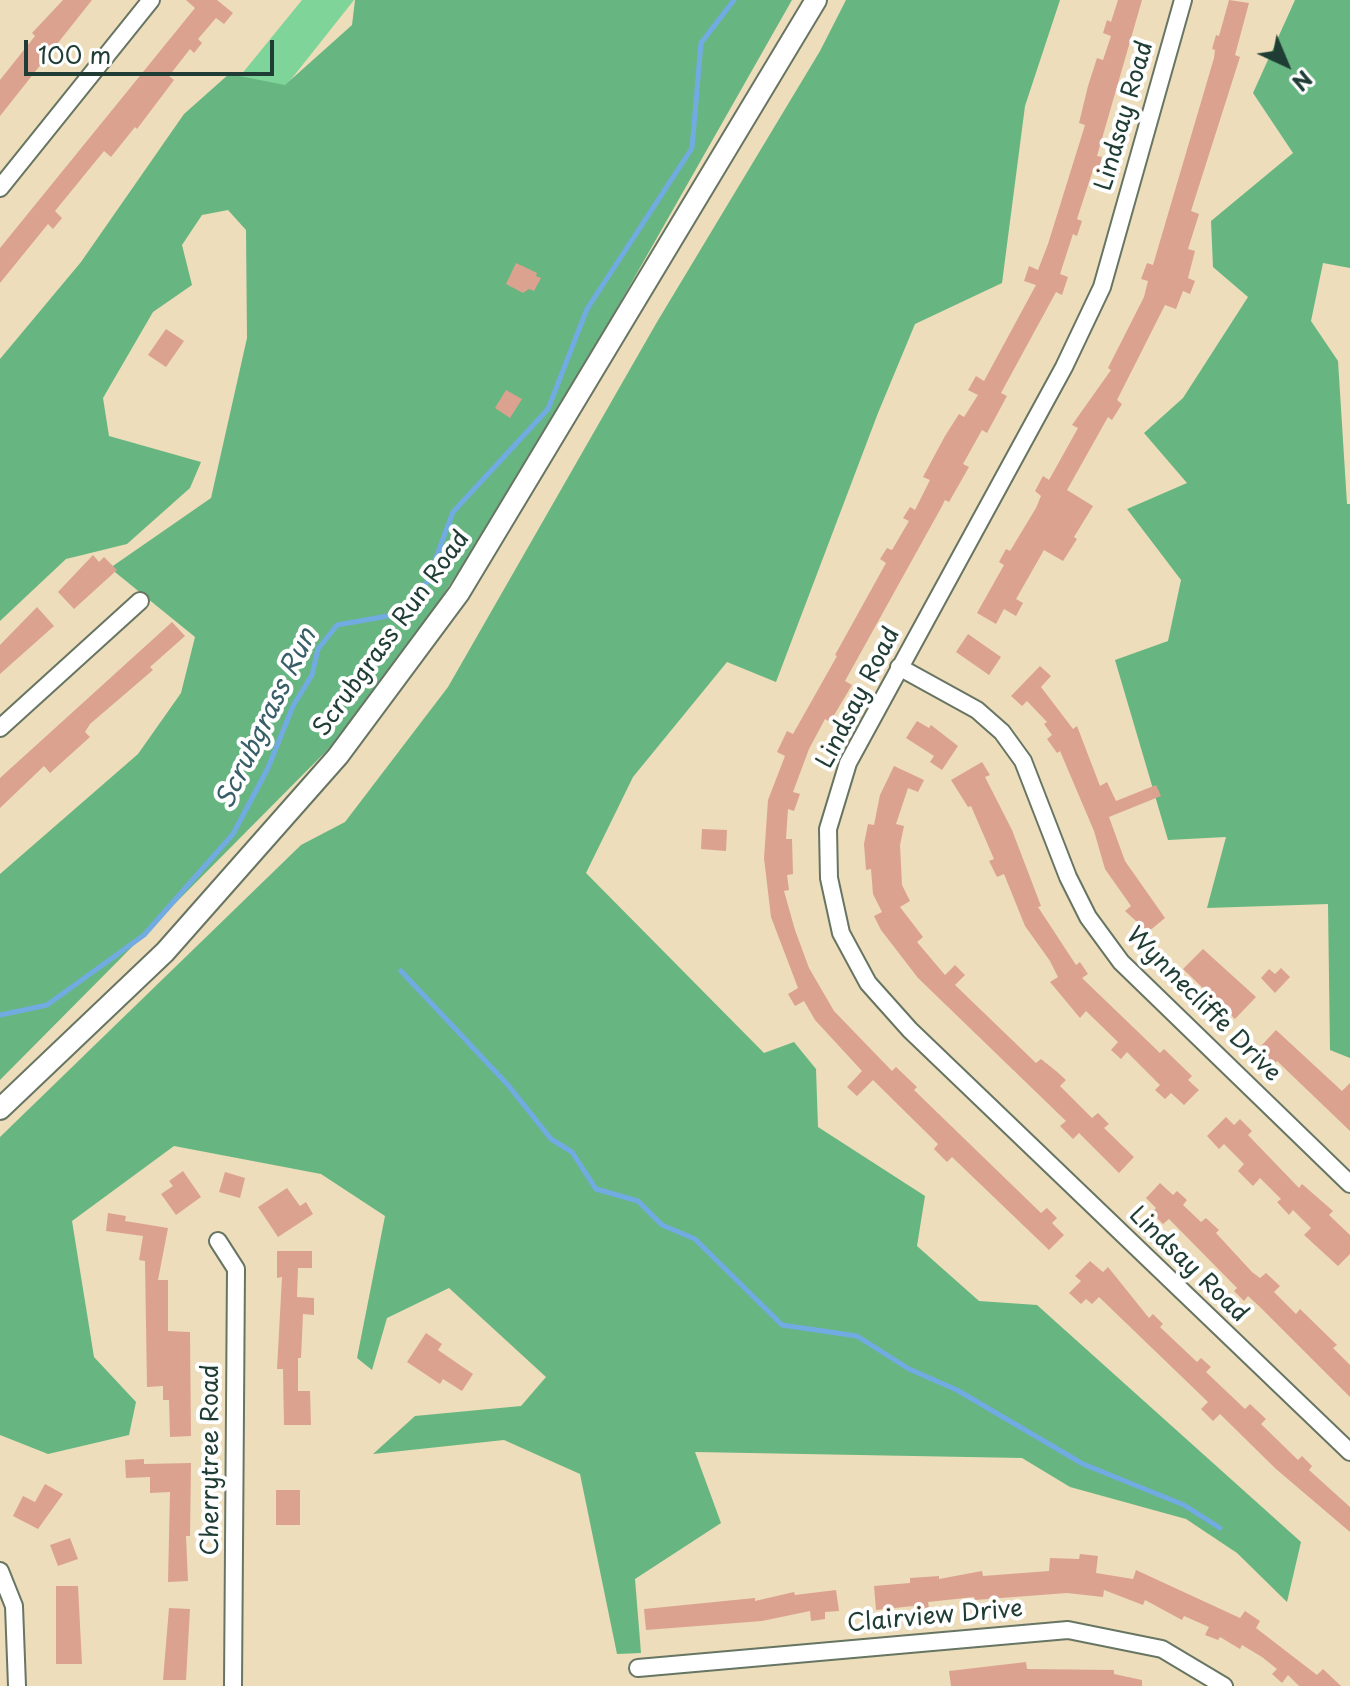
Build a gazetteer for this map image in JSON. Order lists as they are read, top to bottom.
{
  "streets": {
    "street": [
      "Lindsay Road",
      "Scrubgrass Run Road",
      "Wynnecliffe Drive",
      "Cherrytree Road",
      "Clairview Drive"
    ]
  },
  "crossings": [
    ["Lindsay Road", "Wynnecliffe Drive"]
  ],
  "water": ["Scrubgrass Run"],
  "scale_bar": "100 m",
  "north": "bottom right"
}
